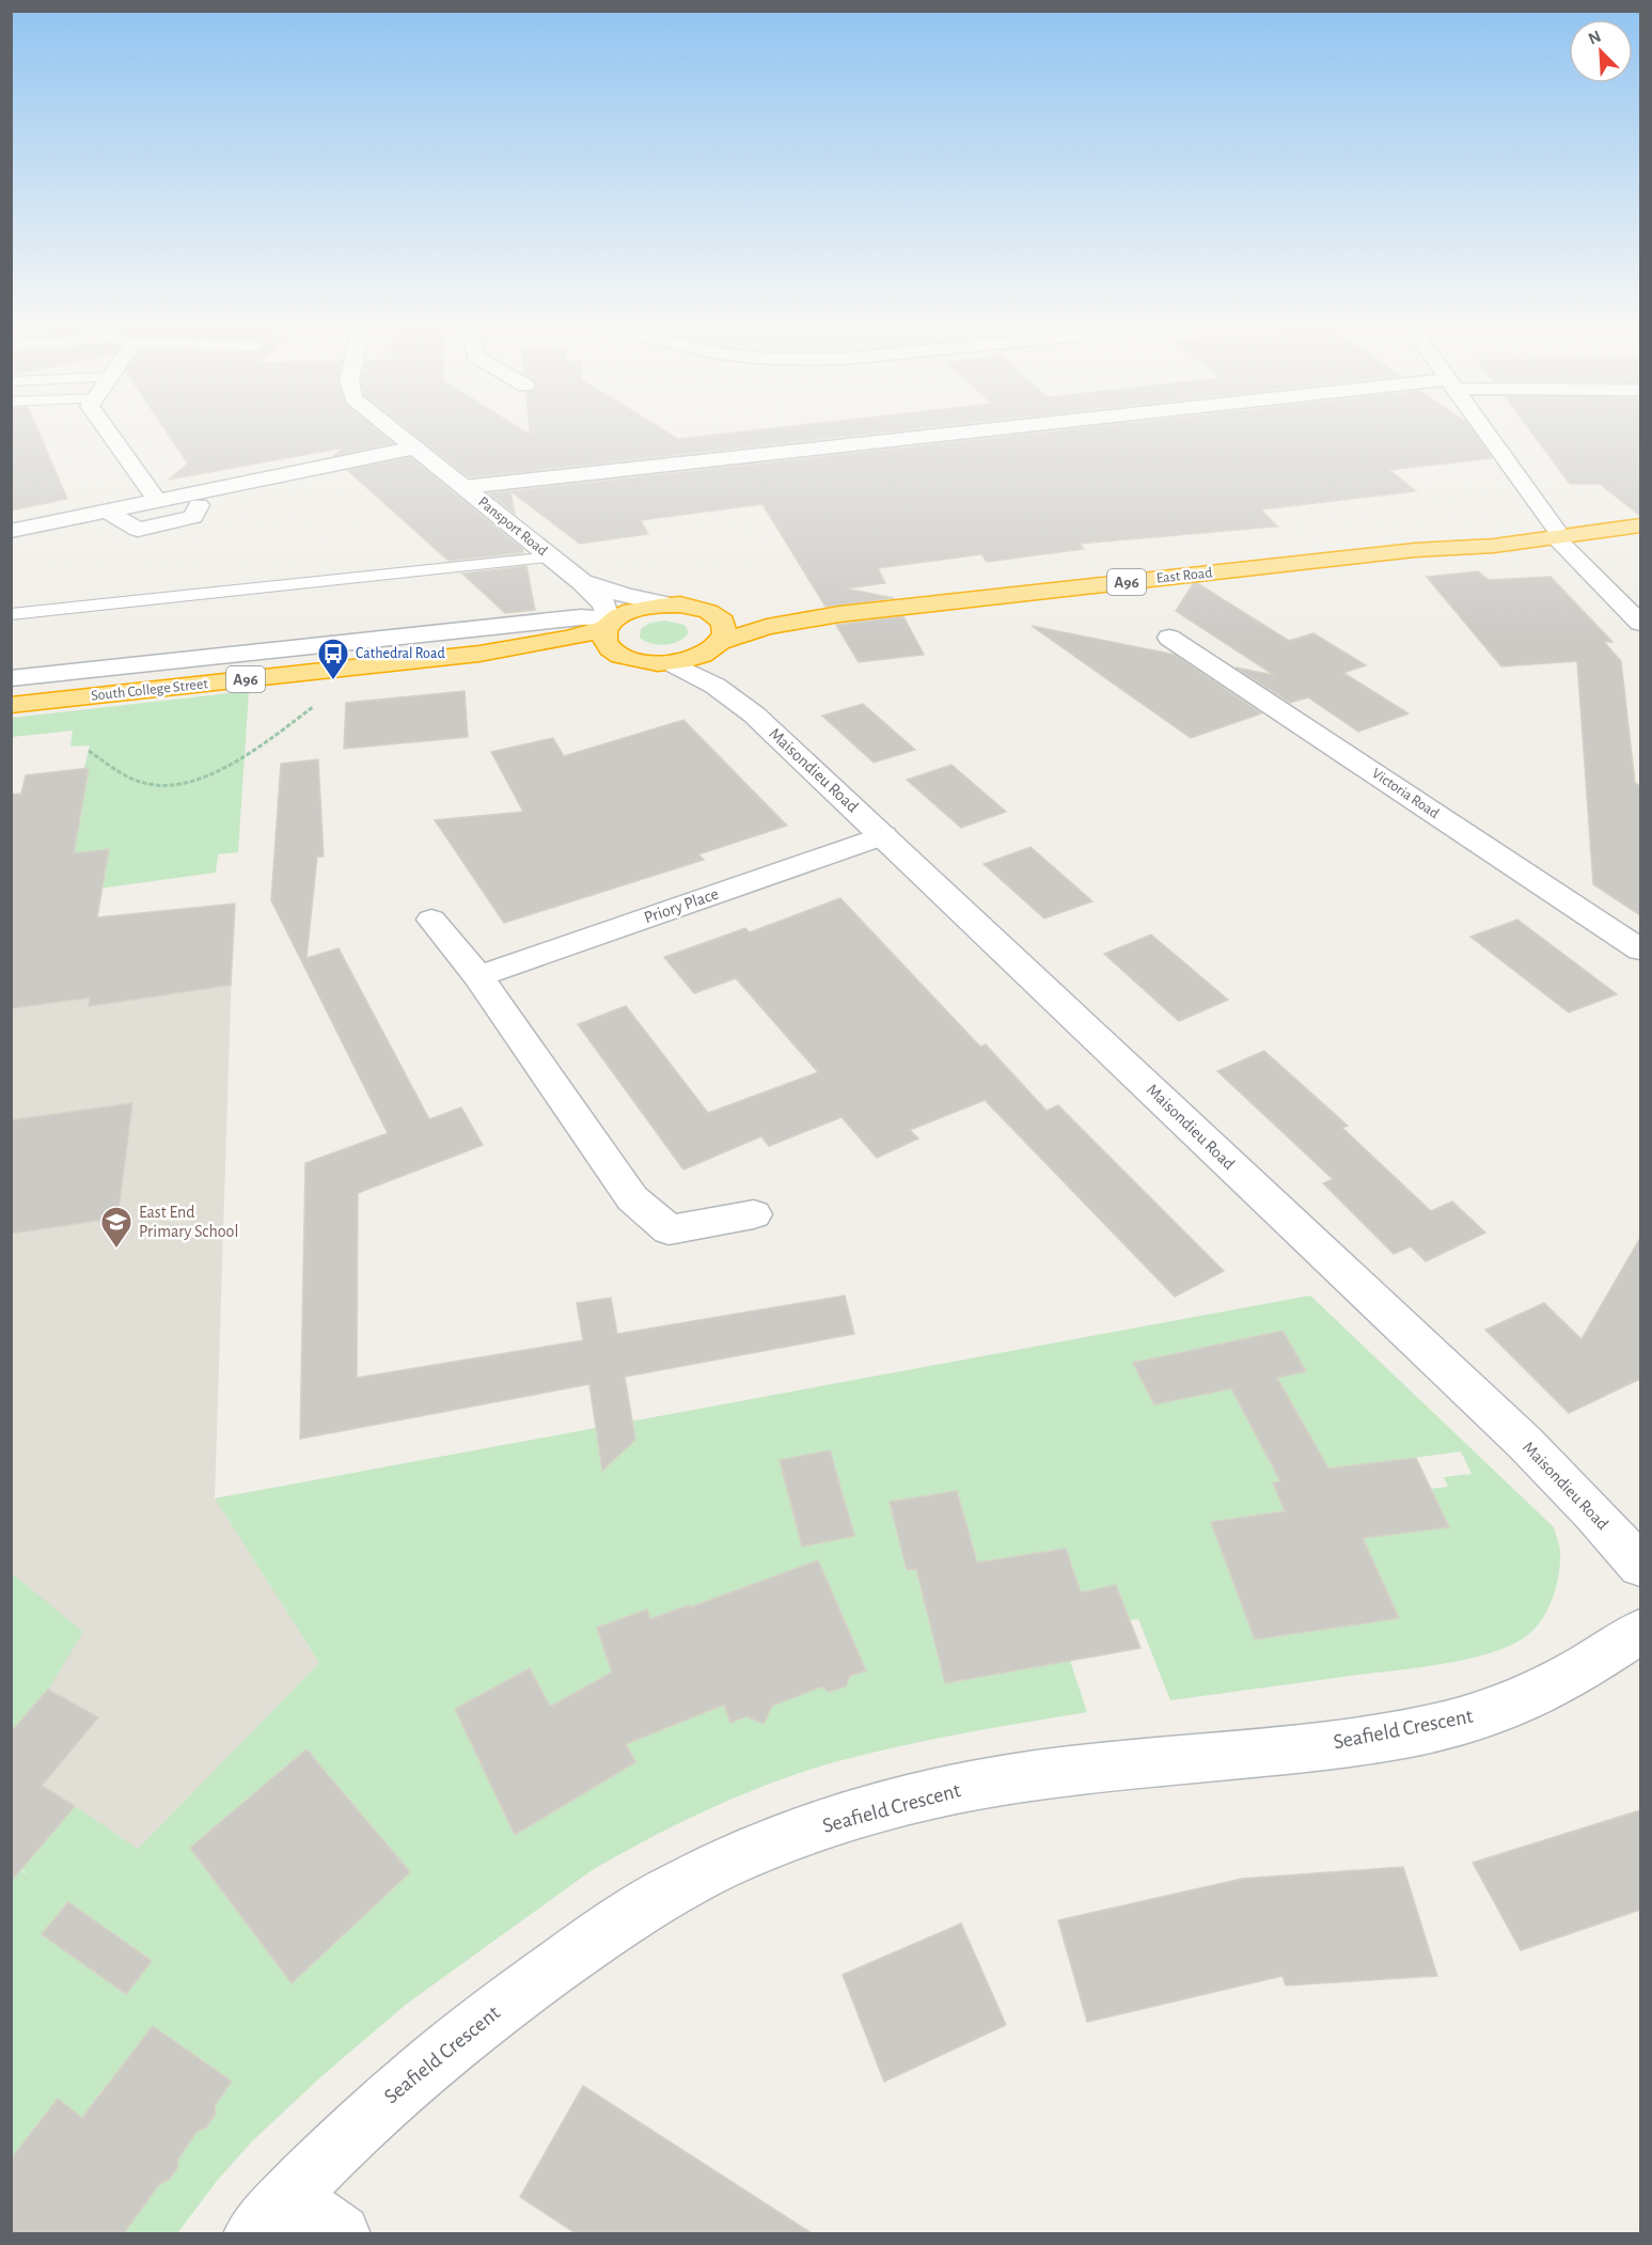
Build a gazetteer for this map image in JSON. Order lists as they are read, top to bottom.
{
  "streets": {
    "highway": ["East Road", "A96", "South College Street"],
    "street": [
      "Pansport Road",
      "Maisondieu Road",
      "Victoria Road",
      "Priory Place",
      "Seafield Crescent"
    ]
  },
  "crossings": [
    ["East Road", "A96"],
    ["A96", "South College Street"],
    ["Maisondieu Road", "Priory Place"]
  ],
  "places": {
    "bus stop": ["Cathedral Road"],
    "school or university": ["East End Primary School"]
  },
  "north": "top left"
}
